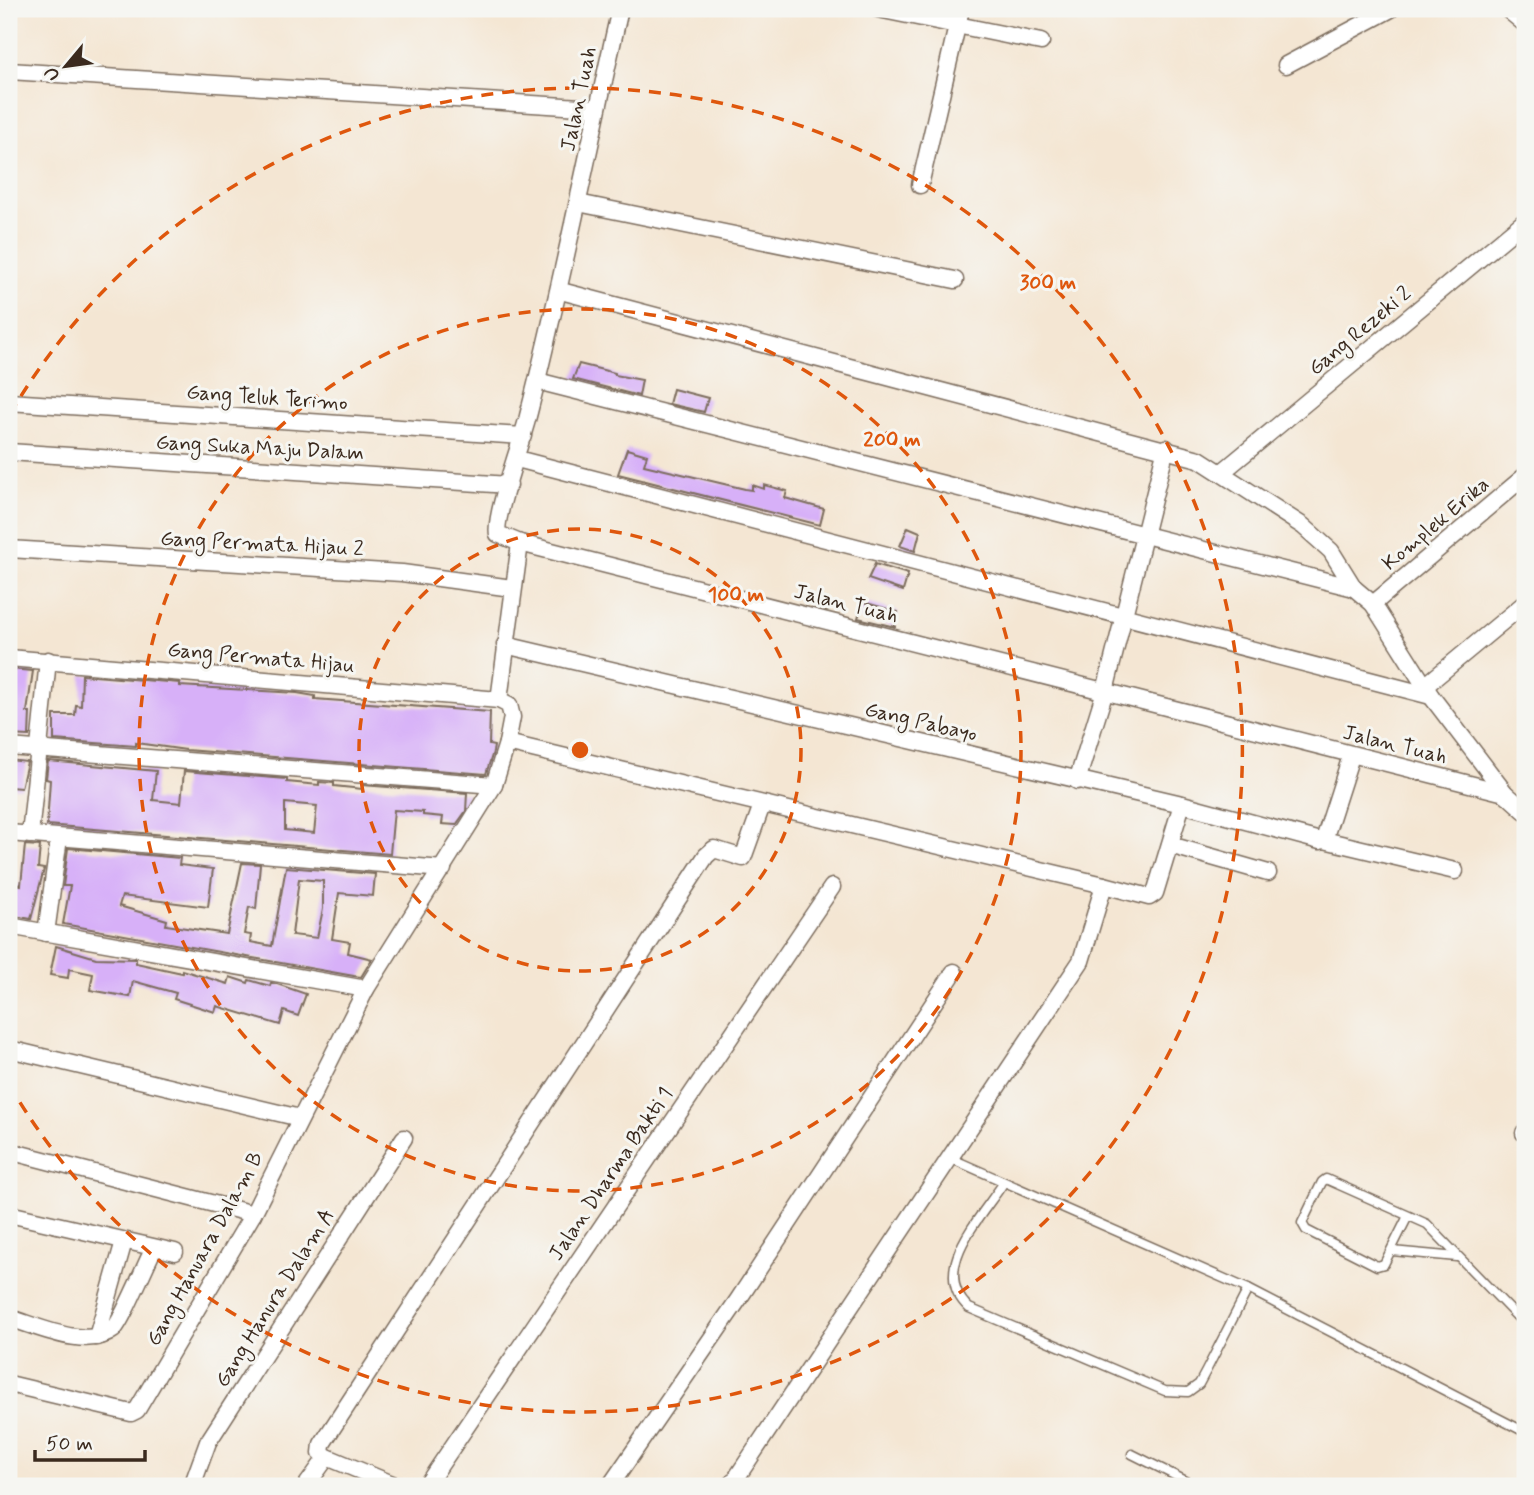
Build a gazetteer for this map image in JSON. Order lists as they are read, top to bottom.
{
  "streets": {
    "street": [
      "Jalan Tuah",
      "Gang Rezeki 2",
      "Gang Teluk Terimo",
      "Gang Suka Maju Dalam",
      "Komplek Erika",
      "Gang Permata Hijau 2",
      "Gang Permata Hijau",
      "Gang Pabayo",
      "Jalan Dharma Bakti 1",
      "Gang Hanuara Dalam B",
      "Gang Hanura Dalam A"
    ]
  },
  "crossings": [
    ["Jalan Tuah", "Gang Teluk Terimo"],
    ["Jalan Tuah", "Gang Suka Maju Dalam"],
    ["Jalan Tuah", "Gang Hanuara Dalam B"],
    ["Gang Permata Hijau 2", "Gang Hanuara Dalam B"],
    ["Gang Permata Hijau", "Gang Hanuara Dalam B"],
    ["Gang Pabayo", "Gang Hanuara Dalam B"]
  ],
  "scale_bar": "50 m",
  "north": "bottom left",
  "rings": ["300 m", "200 m", "100 m"]
}
